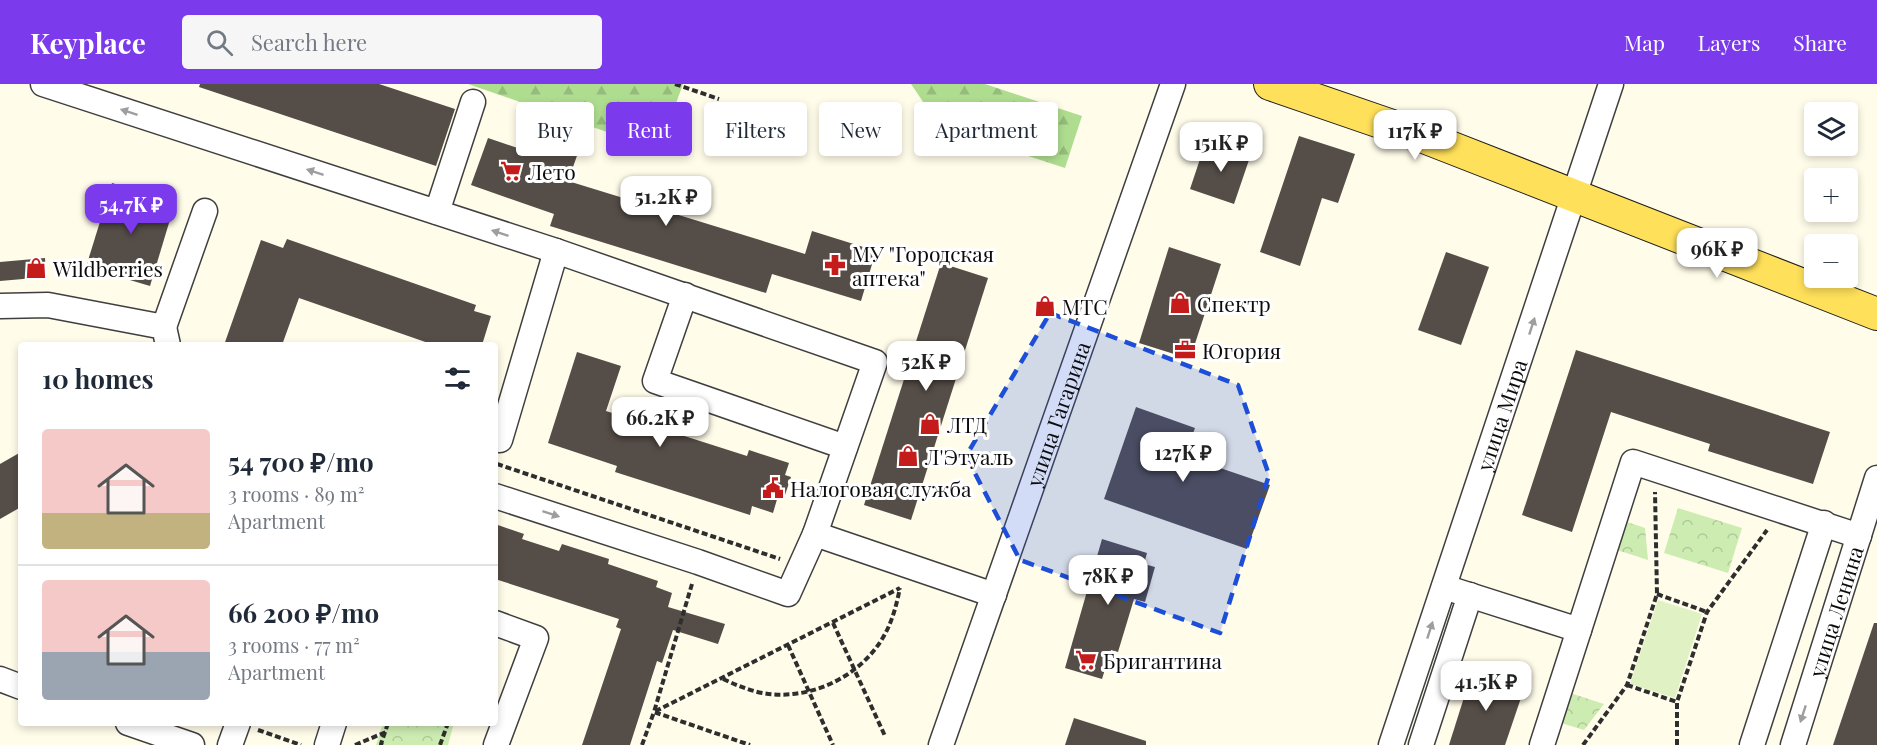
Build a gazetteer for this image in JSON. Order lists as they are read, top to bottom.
{
  "streets": {
    "street": ["улица Гагарина", "улица Мира", "улица Ленина"]
  },
  "places": {
    "supermarket": ["Лето", "Бригантина"],
    "pharmacy": ["МУ \"Городская аптека\""],
    "shop": [
      "Wildberries",
      "Спектр",
      "МТС",
      "ЛТД",
      "Л'Этуаль"
    ],
    "office": ["Югория"],
    "public building": ["Налоговая служба"]
  },
  "page": {
    "header": "Keyplace",
    "search": "Search here",
    "nav": ["Map", "Layers", "Share"],
    "map_buttons": ["+", "−"],
    "chip": [
      "Buy",
      "Rent",
      "Filters",
      "New",
      "Apartment"
    ],
    "price": [
      "117K ₽",
      "151K ₽",
      "51.2K ₽",
      "54.7K ₽",
      "96K ₽",
      "52K ₽",
      "66.2K ₽",
      "127K ₽",
      "78K ₽",
      "41.5K ₽"
    ],
    "heading": "10 homes",
    "list": [
      {
        "name": "54 700 ₽/mo",
        "note": "3 rooms · 89 m² · Apartment"
      },
      {
        "name": "66 200 ₽/mo",
        "note": "3 rooms · 77 m² · Apartment"
      }
    ]
  }
}
